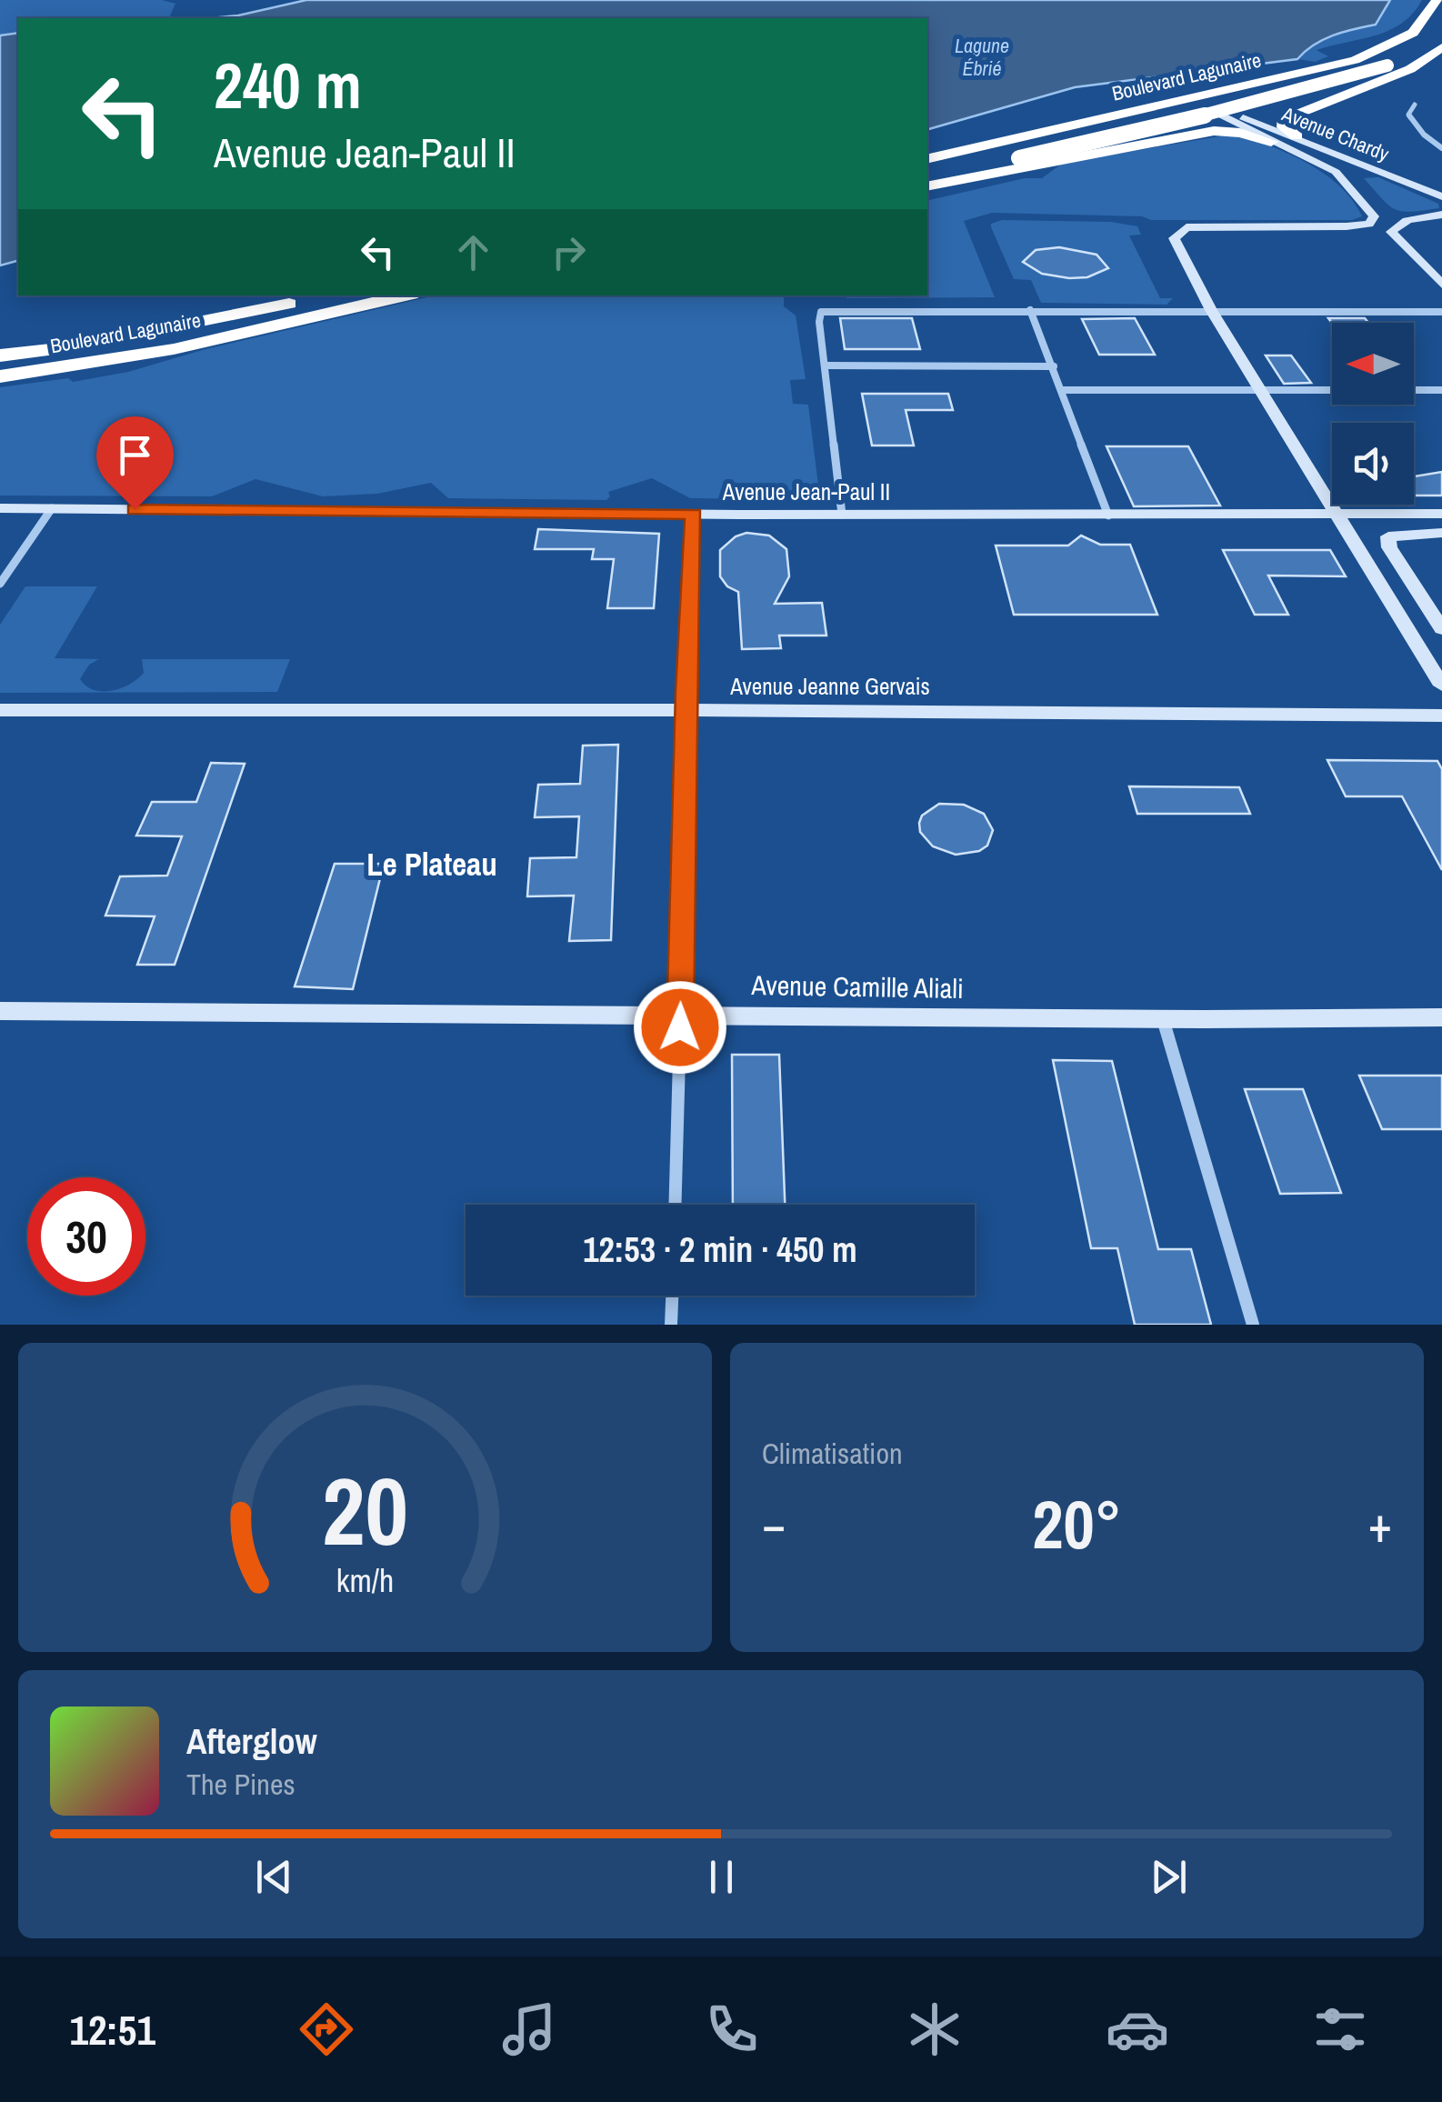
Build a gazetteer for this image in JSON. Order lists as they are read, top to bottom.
{
  "streets": {
    "highway": ["Boulevard Lagunaire"],
    "street": [
      "Avenue Chardy",
      "Avenue Jean-Paul II",
      "Avenue Jeanne Gervais",
      "Avenue Camille Aliali"
    ]
  },
  "districts": ["Le Plateau"],
  "water": ["Lagune Ébrié"],
  "north": "left",
  "page": {
    "turn": ["240 m", "Avenue Jean-Paul II"],
    "limit": "30",
    "trip": "12:53 · 2 min · 450 m",
    "tile": "Climatisation",
    "heat": ["−", "20°", "+"],
    "song": ["Afterglow", "The Pines"],
    "tabs": "12:51",
    "gauge": ["20", "km/h"]
  }
}
